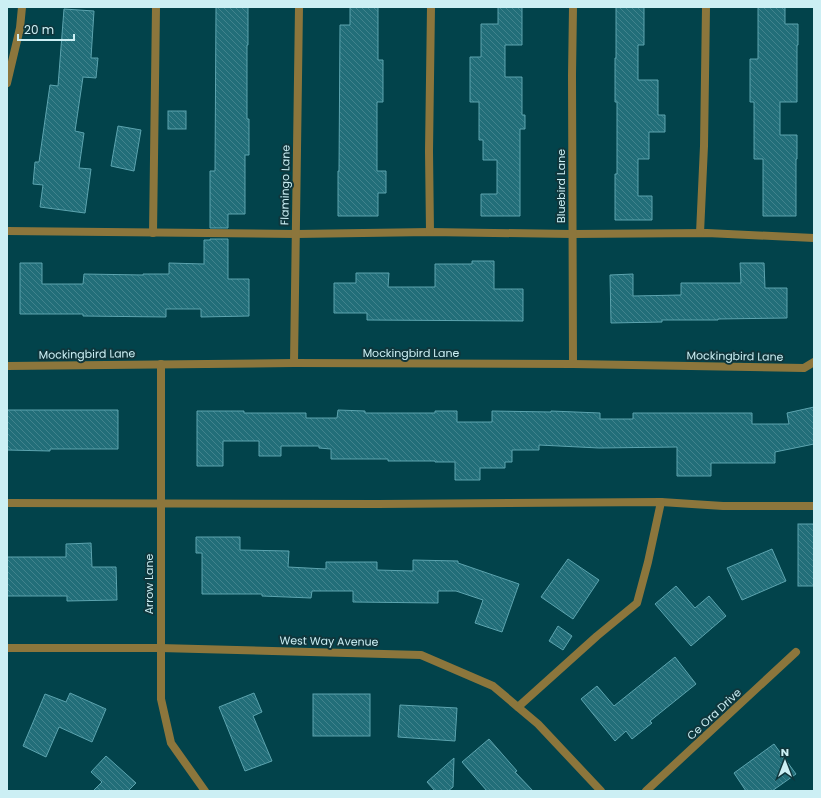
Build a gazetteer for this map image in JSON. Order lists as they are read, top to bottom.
{
  "streets": {
    "street": [
      "Flamingo Lane",
      "Bluebird Lane",
      "Mockingbird Lane",
      "Arrow Lane",
      "West Way Avenue",
      "Ce Ora Drive"
    ]
  },
  "crossings": [
    ["Flamingo Lane", "Mockingbird Lane"],
    ["Bluebird Lane", "Mockingbird Lane"],
    ["Mockingbird Lane", "Arrow Lane"],
    ["Arrow Lane", "West Way Avenue"]
  ],
  "scale_bar": "20 m",
  "north": "top"
}
